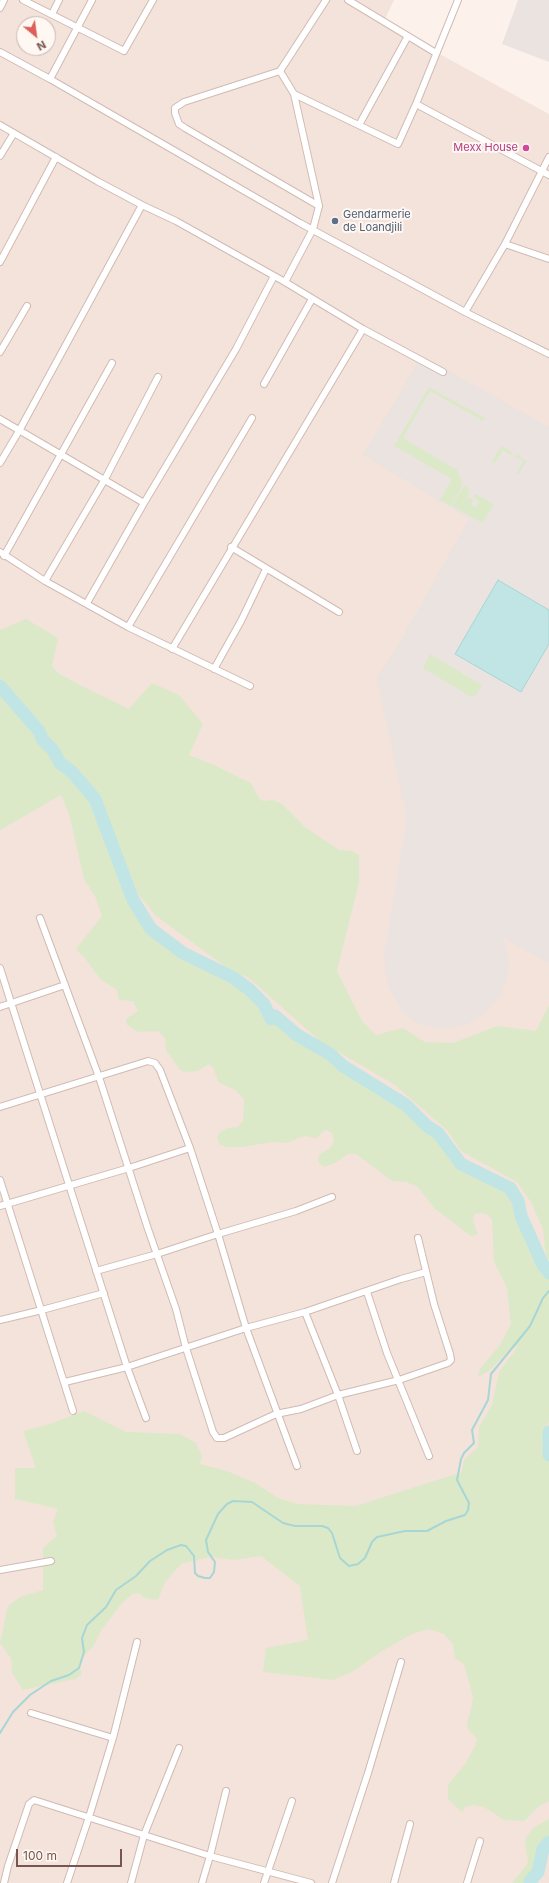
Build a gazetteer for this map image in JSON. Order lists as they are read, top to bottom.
{
  "places": ["Mexx House", "Gendarmerie de Loandjili"],
  "scale_bar": "100 m",
  "north": "bottom right"
}
